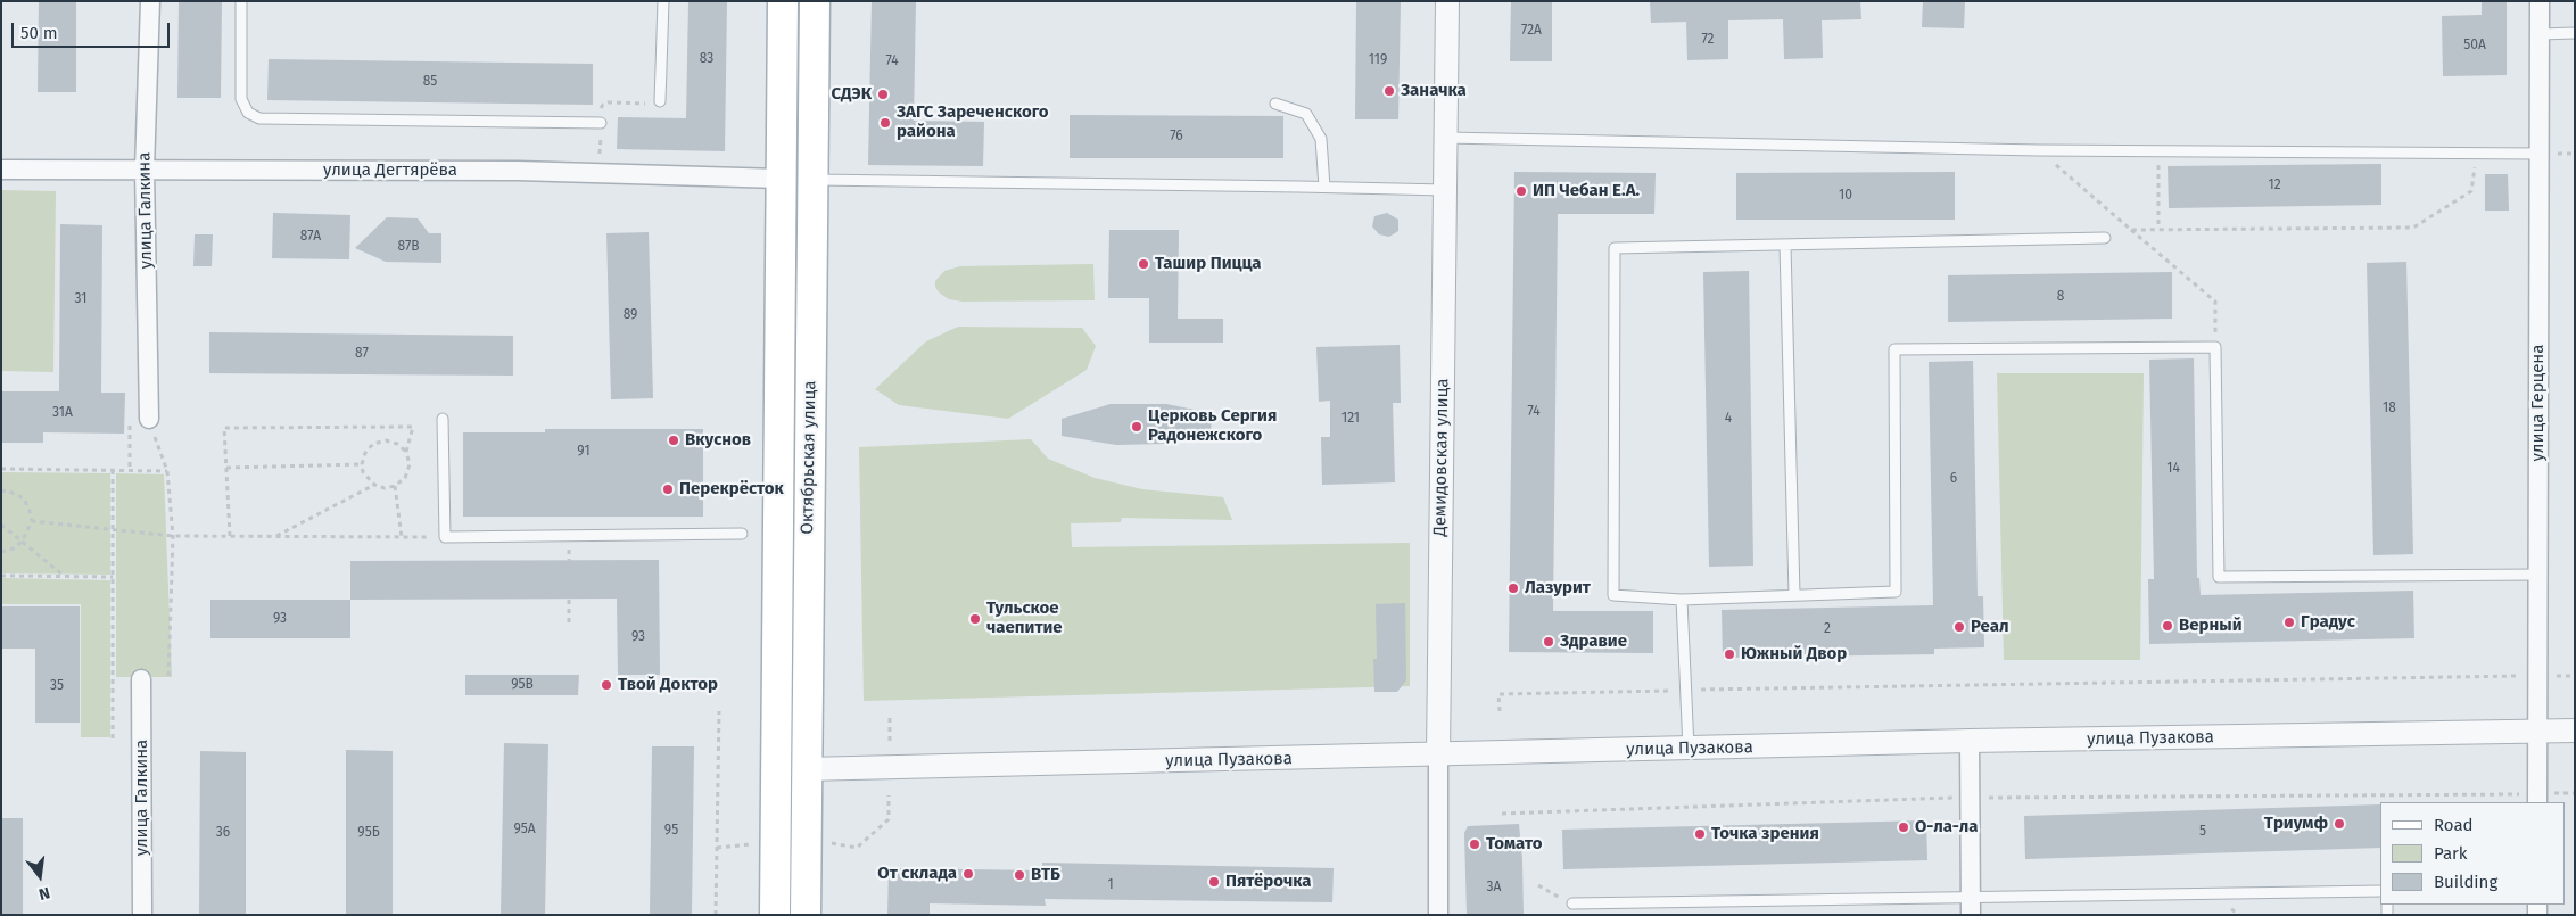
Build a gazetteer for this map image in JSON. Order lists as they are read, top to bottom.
{
  "streets": {
    "main road": ["Октябрьская улица"],
    "street": [
      "улица Дегтярёва",
      "улица Галкина",
      "улица Герцена",
      "Демидовская улица",
      "улица Пузакова"
    ]
  },
  "crossings": [
    ["улица Дегтярёва", "улица Галкина"],
    ["улица Дегтярёва", "Октябрьская улица"],
    ["улица Герцена", "улица Пузакова"],
    ["Октябрьская улица", "улица Пузакова"],
    ["Демидовская улица", "улица Пузакова"]
  ],
  "places": [
    "Заначка",
    "СДЭК",
    "ЗАГС Зареченского района",
    "ИП Чебан Е.А.",
    "Ташир Пицца",
    "Церковь Сергия Радонежского",
    "Вкуснов",
    "Перекрёсток",
    "Лазурит",
    "Тульское чаепитие",
    "Градус",
    "Верный",
    "Реал",
    "Здравие",
    "Южный Двор",
    "Твой Доктор",
    "Триумф",
    "О-ла-ла",
    "Точка зрения",
    "Томато",
    "От склада",
    "ВТБ",
    "Пятёрочка"
  ],
  "house_numbers": [
    "72А",
    "72",
    "50А",
    "83",
    "119",
    "74",
    "85",
    "76",
    "12",
    "10",
    "87А",
    "87В",
    "8",
    "31",
    "89",
    "87",
    "18",
    "74",
    "31А",
    "121",
    "4",
    "91",
    "14",
    "6",
    "93",
    "2",
    "93",
    "95В",
    "35",
    "95А",
    "95",
    "5",
    "36",
    "95Б",
    "1",
    "3А"
  ],
  "legend": ["Road", "Park", "Building"],
  "scale_bar": "50 m",
  "north": "bottom"
}
